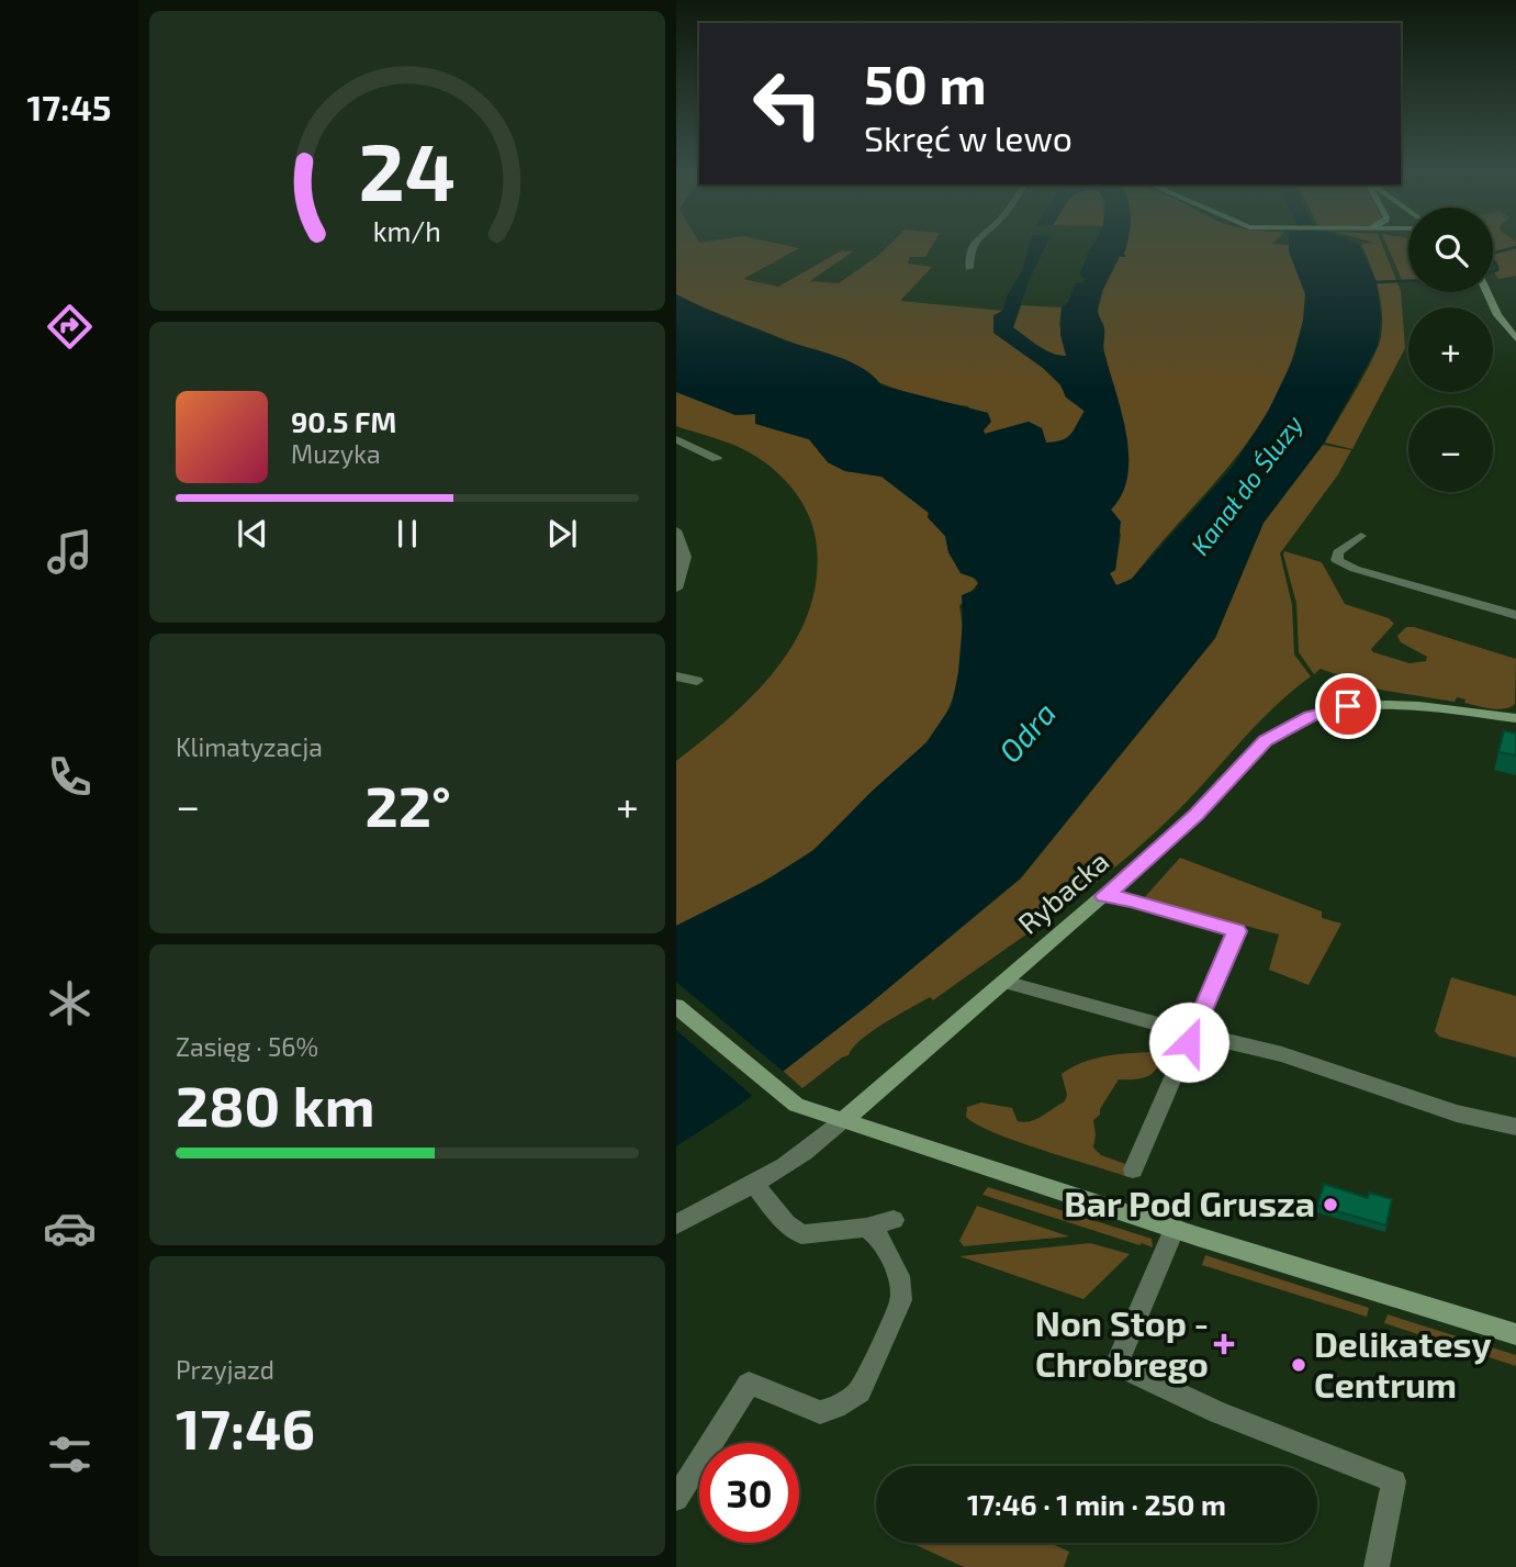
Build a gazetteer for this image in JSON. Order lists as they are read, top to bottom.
{
  "streets": {
    "street": ["Rybacka"]
  },
  "water": ["Kanał do Śluzy", "Odra"],
  "places": {
    "other": ["Bar Pod Grusza", "Delikatesy Centrum"],
    "health": ["Non Stop - Chrobrego"]
  },
  "page": {
    "tabs": "17:45",
    "turn": ["50 m", "Skręć w lewo"],
    "map_buttons": ["+", "−"],
    "song": ["90.5 FM", "Muzyka"],
    "tile": [
      "Klimatyzacja",
      ["Zasięg · 56%", "280 km"],
      ["Przyjazd", "17:46"]
    ],
    "heat": ["−", "22°", "+"],
    "limit": "30",
    "trip": "17:46 · 1 min · 250 m",
    "gauge": ["24", "km/h"]
  }
}
